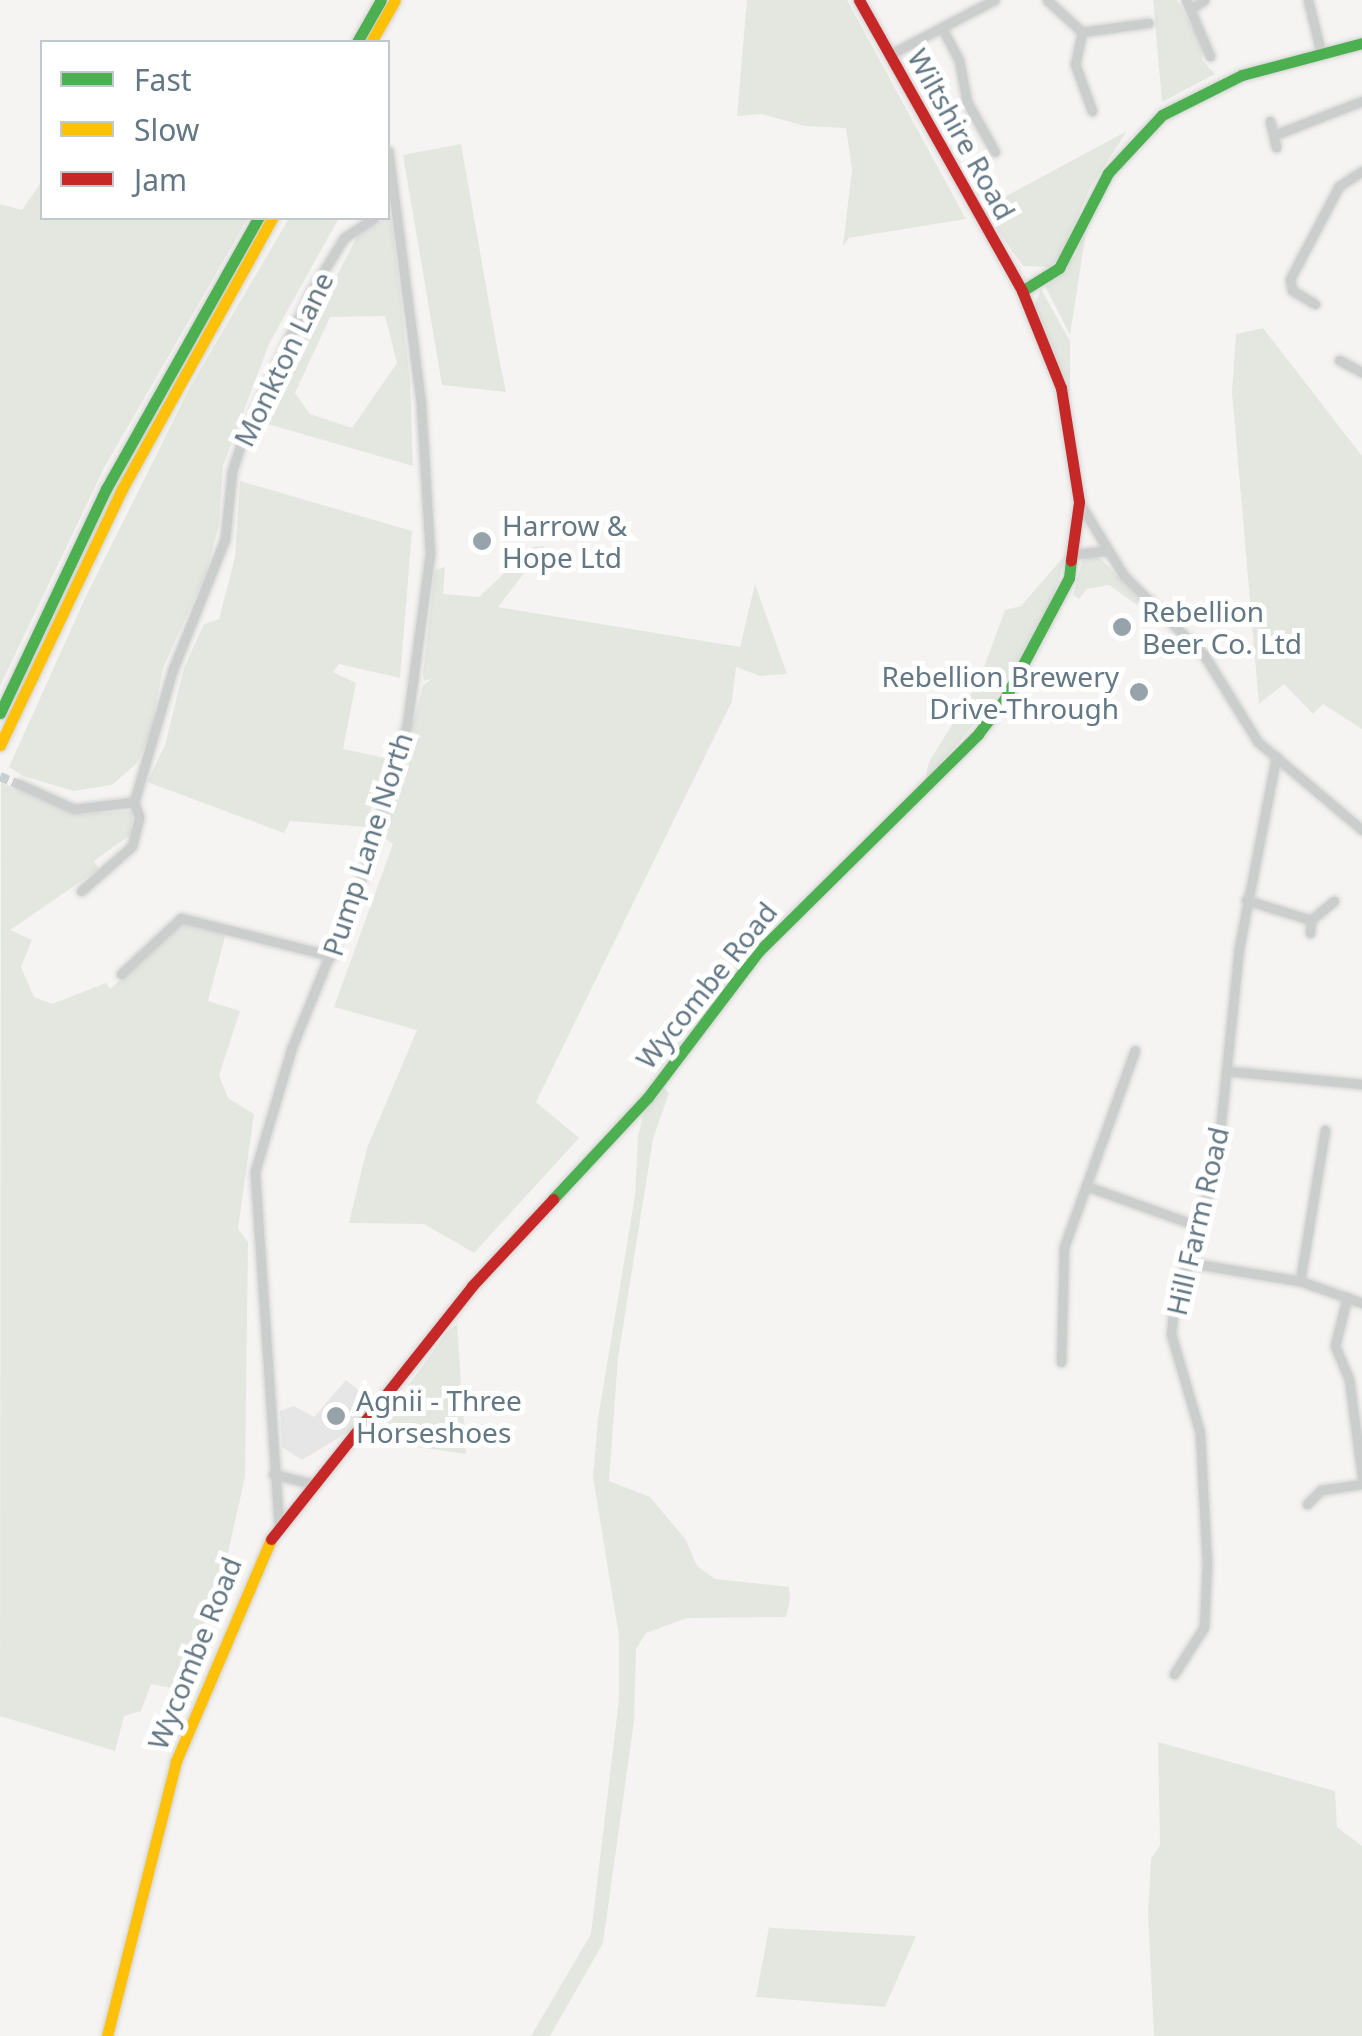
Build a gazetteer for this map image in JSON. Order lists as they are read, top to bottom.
{
  "streets": {
    "main road": ["Wiltshire Road", "Wycombe Road"],
    "street": ["Monkton Lane", "Pump Lane North", "Hill Farm Road"]
  },
  "crossings": [
    ["Wiltshire Road", "Wycombe Road"],
    ["Pump Lane North", "Wycombe Road"]
  ],
  "places": [
    "Harrow & Hope Ltd",
    "Rebellion Beer Co. Ltd",
    "Rebellion Brewery Drive-Through",
    "Agnii - Three Horseshoes"
  ],
  "legend": ["Fast", "Slow", "Jam"]
}
